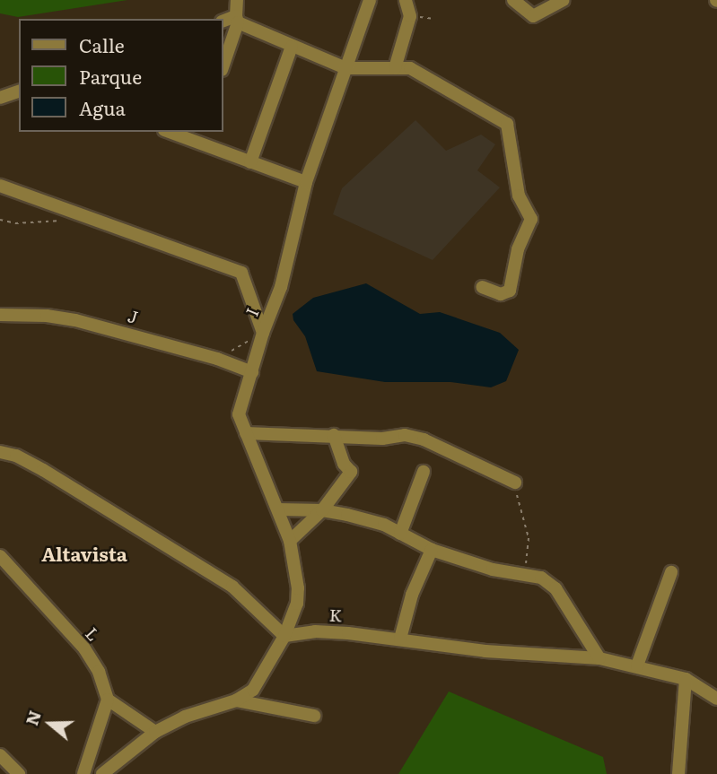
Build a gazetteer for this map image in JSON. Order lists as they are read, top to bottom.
{
  "streets": {
    "street": [
      "I",
      "J",
      "K",
      "L"
    ]
  },
  "crossings": [
    ["I", "J"],
    ["I", "K"]
  ],
  "districts": ["Altavista"],
  "legend": ["Calle", "Parque", "Agua"],
  "north": "left"
}
